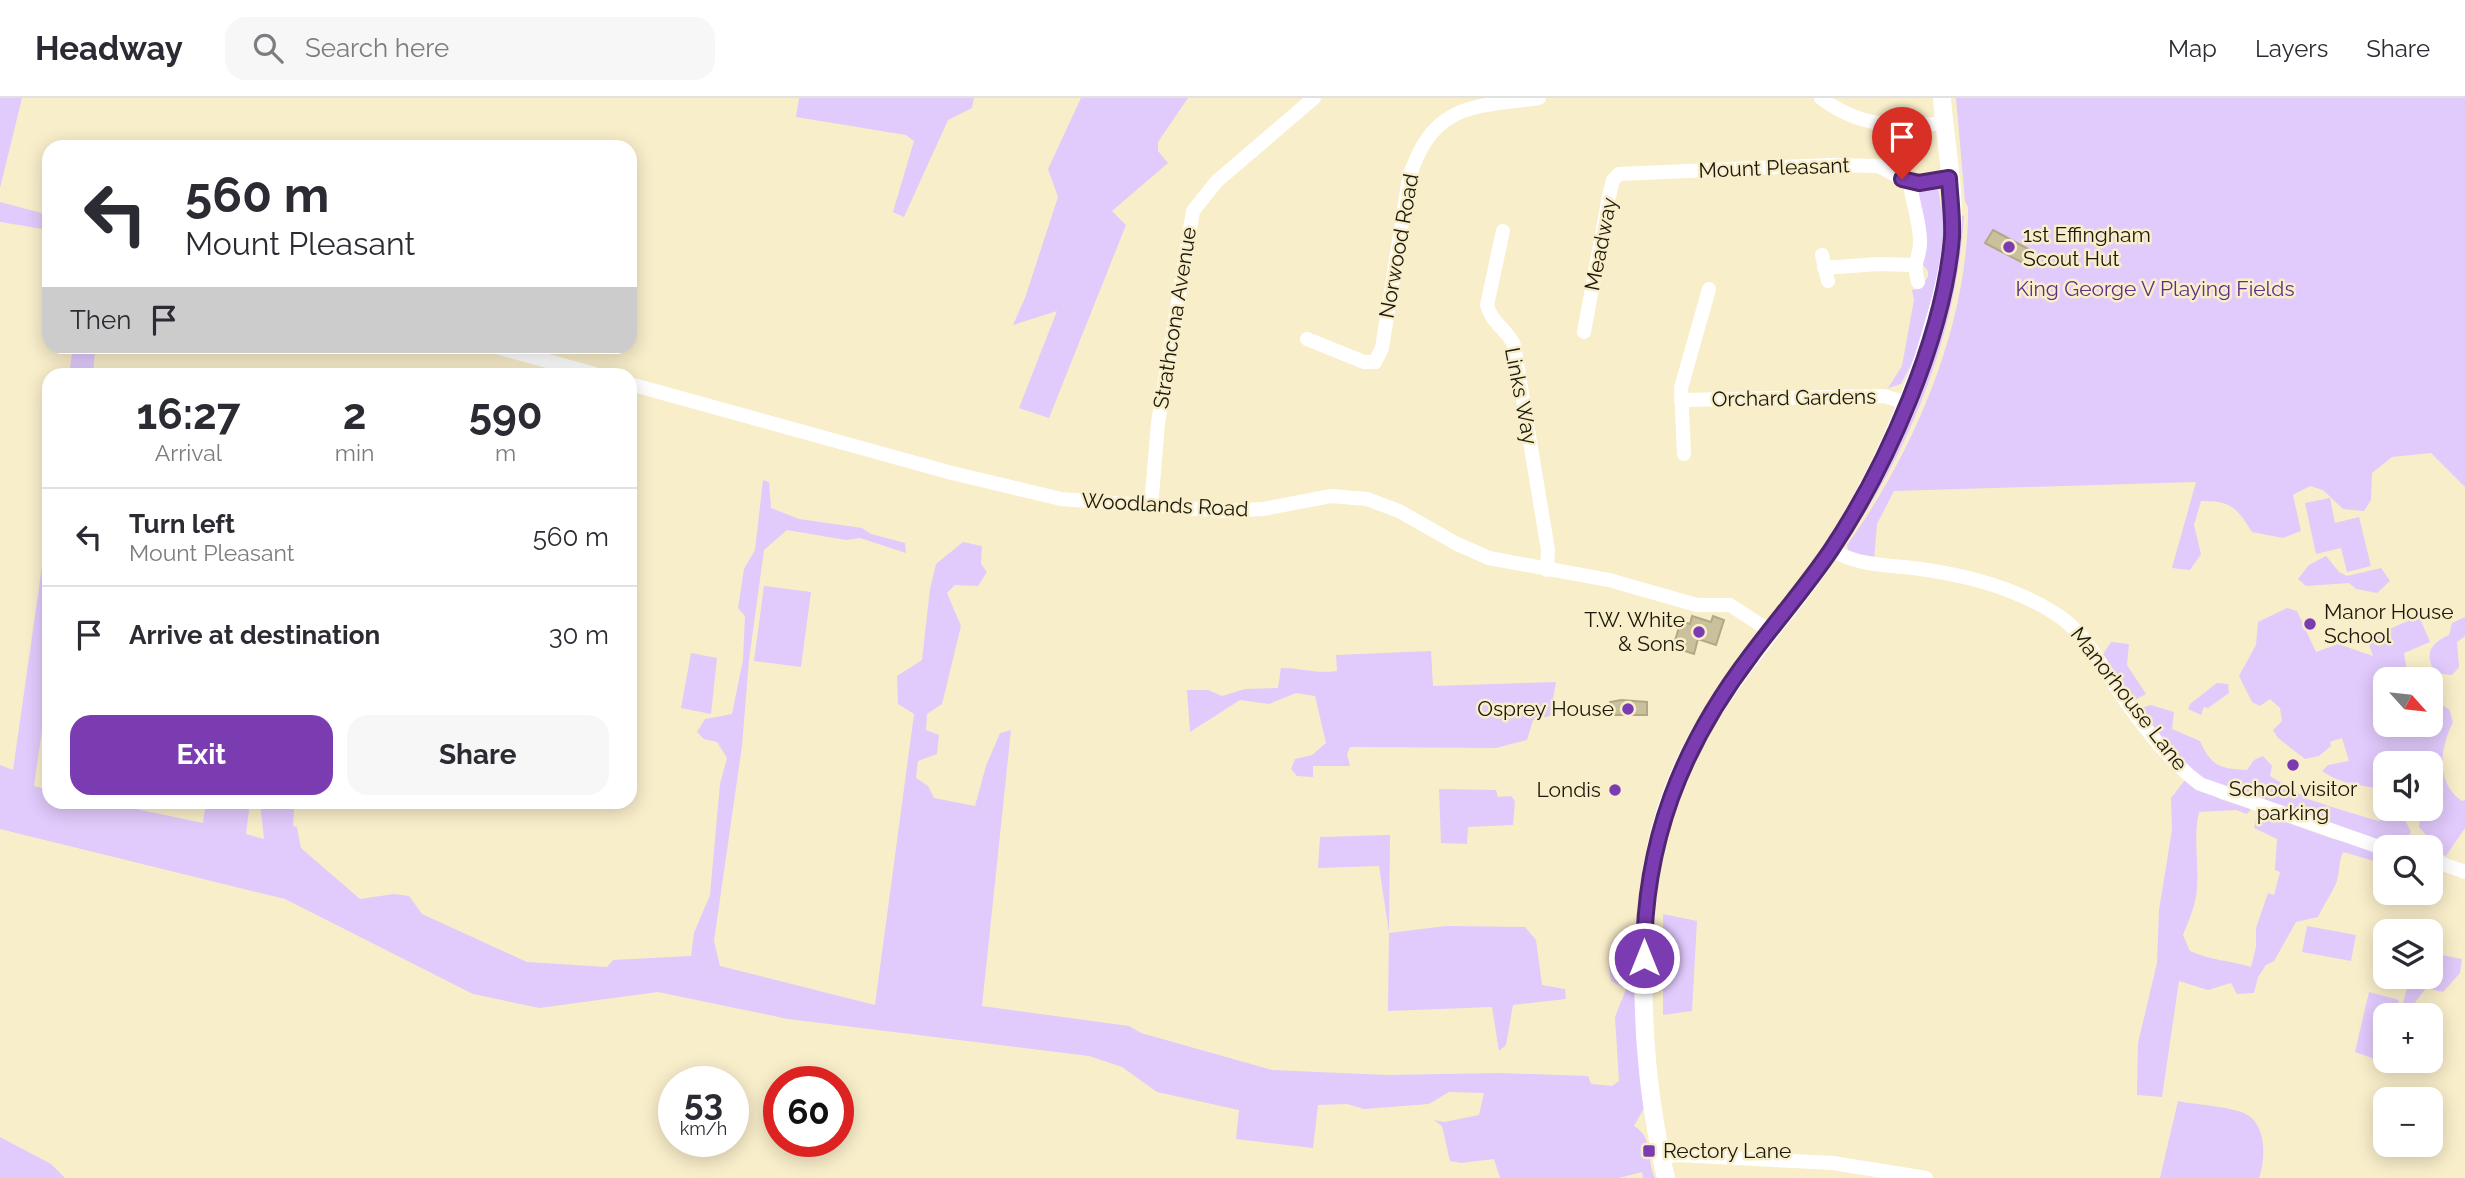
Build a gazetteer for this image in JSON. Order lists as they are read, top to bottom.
{
  "streets": {
    "street": [
      "Mount Pleasant",
      "Meadway",
      "Norwood Road",
      "Strathcona Avenue",
      "Links Way",
      "Orchard Gardens",
      "Woodlands Road",
      "Manorhouse Lane"
    ]
  },
  "crossings": [
    ["Mount Pleasant", "Meadway"],
    ["Strathcona Avenue", "Woodlands Road"],
    ["Links Way", "Woodlands Road"]
  ],
  "parks": ["King George V Playing Fields"],
  "places": {
    "other": [
      "1st Effingham Scout Hut",
      "Manor House School",
      "T.W. White & Sons",
      "Osprey House",
      "School visitor parking",
      "Londis"
    ],
    "transit": ["Rectory Lane"]
  },
  "north": "bottom right",
  "page": {
    "header": "Headway",
    "search": "Search here",
    "nav": ["Map", "Layers", "Share"],
    "turn": ["560 m", "Mount Pleasant"],
    "then": "Then",
    "eta": [
      "16:27",
      "Arrival",
      "2",
      "min",
      "590",
      "m"
    ],
    "list": [
      {
        "name": "Turn left",
        "note": "Mount Pleasant",
        "value": "560 m"
      },
      {
        "name": "Arrive at destination",
        "value": "30 m"
      }
    ],
    "map_buttons": ["+", "−"],
    "buttons": ["Exit", "Share"],
    "speed": "53 km/h",
    "limit": "60"
  }
}
